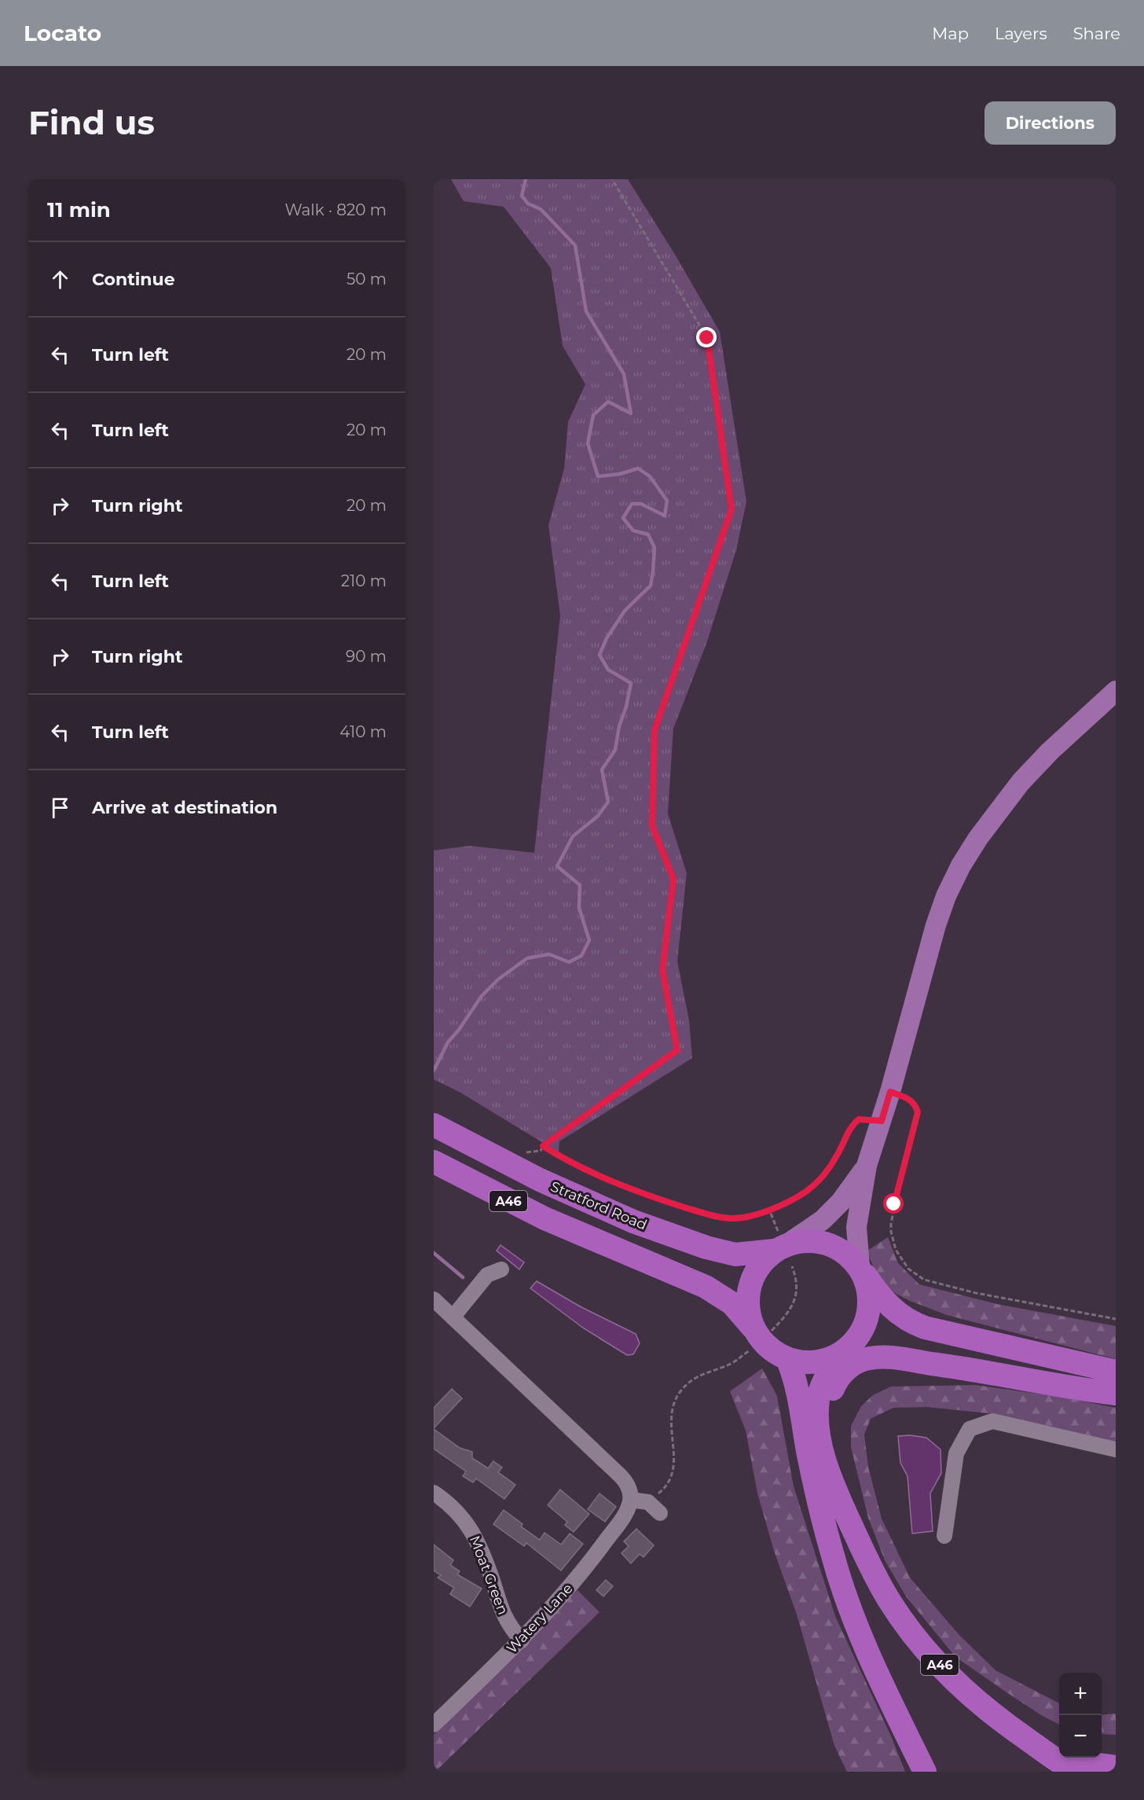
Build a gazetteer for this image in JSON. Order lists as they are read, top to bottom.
{
  "streets": {
    "highway": ["A46", "Stratford Road"],
    "street": ["Moat Green", "Watery Lane"]
  },
  "crossings": [
    ["Moat Green", "Watery Lane"]
  ],
  "page": {
    "header": "Locato",
    "nav": ["Map", "Layers", "Share"],
    "buttons": "Directions",
    "title": "Find us",
    "heading": ["11 min", "Walk · 820 m"],
    "list": [
      ["Continue", "50 m"],
      ["Turn left", "20 m"],
      ["Turn left", "20 m"],
      ["Turn right", "20 m"],
      ["Turn left", "210 m"],
      ["Turn right", "90 m"],
      ["Turn left", "410 m"],
      "Arrive at destination"
    ],
    "map_buttons": ["+", "−"]
  }
}
